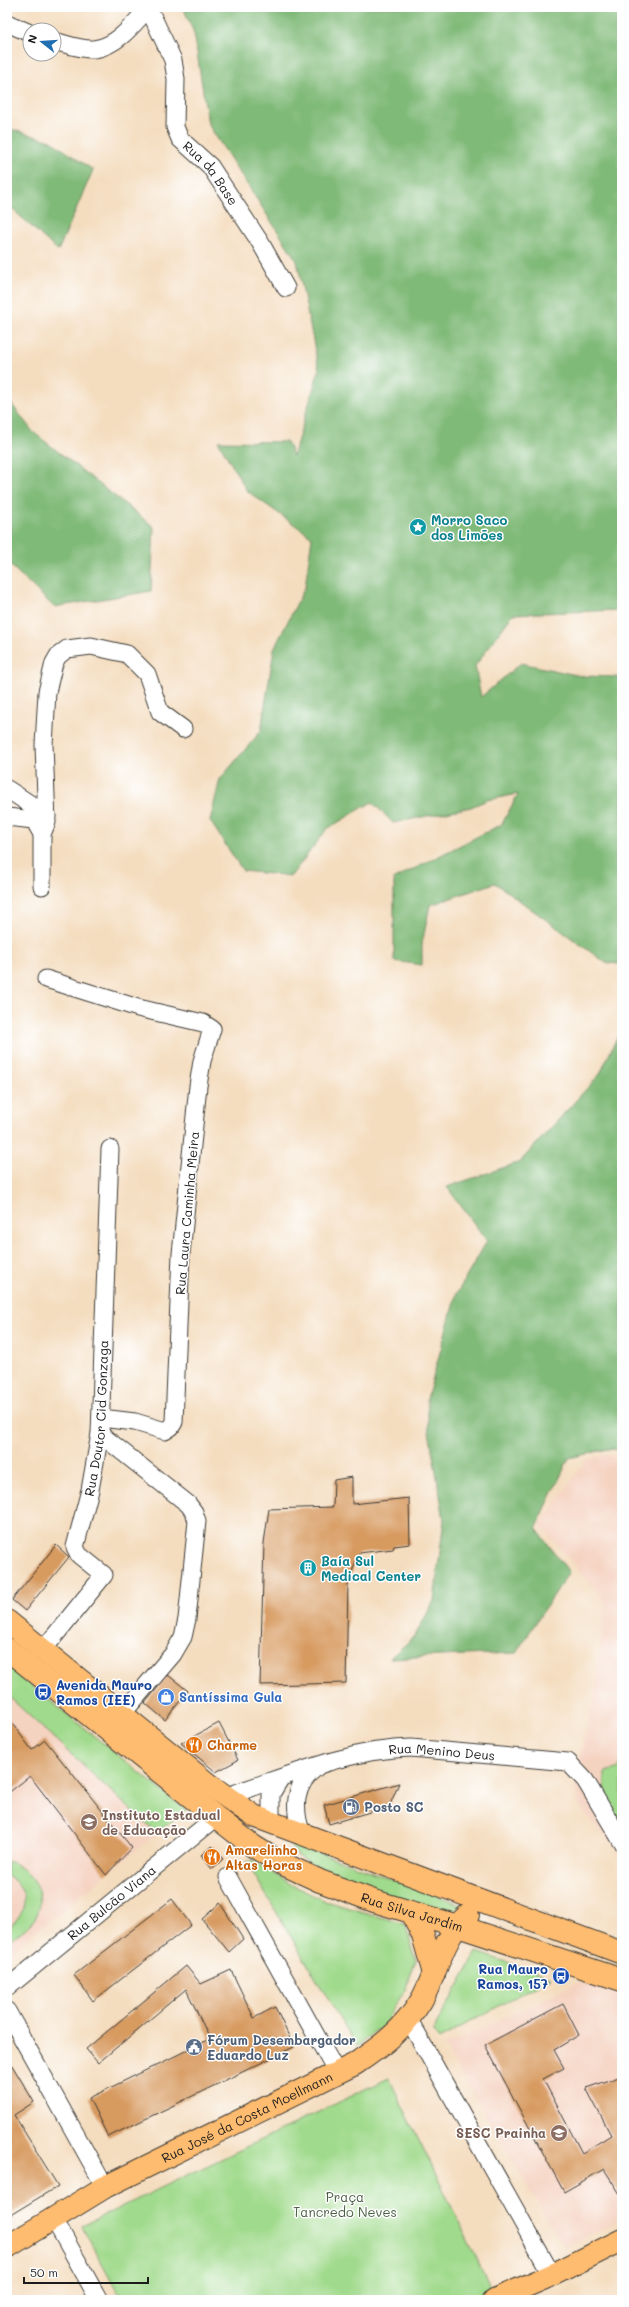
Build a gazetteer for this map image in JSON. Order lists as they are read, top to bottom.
{
  "streets": {
    "main road": ["Rua Silva Jardim", "Rua José da Costa Moellmann"],
    "street": [
      "Rua da Base",
      "Rua Laura Caminha Meira",
      "Rua Doutor Cid Gonzaga",
      "Rua Menino Deus",
      "Rua Bulcão Viana"
    ]
  },
  "crossings": [
    ["Rua Laura Caminha Meira", "Rua Doutor Cid Gonzaga"],
    ["Rua Bulcão Viana", "Rua Silva Jardim"],
    ["Rua Silva Jardim", "Rua José da Costa Moellmann"]
  ],
  "parks": ["Praça Tancredo Neves"],
  "places": {
    "place": ["Morro Saco dos Limões"],
    "building": ["Baía Sul Medical Center"],
    "bus stop": ["Avenida Mauro Ramos (IEE)", "Rua Mauro Ramos, 157"],
    "shop": ["Santíssima Gula"],
    "restaurant": ["Charme", "Amarelinho Altas Horas"],
    "fuel station": ["Posto SC"],
    "school or university": ["Instituto Estadual de Educação", "SESC Prainha"],
    "public building": ["Fórum Desembargador Eduardo Luz"]
  },
  "scale_bar": "50 m",
  "north": "left"
}
